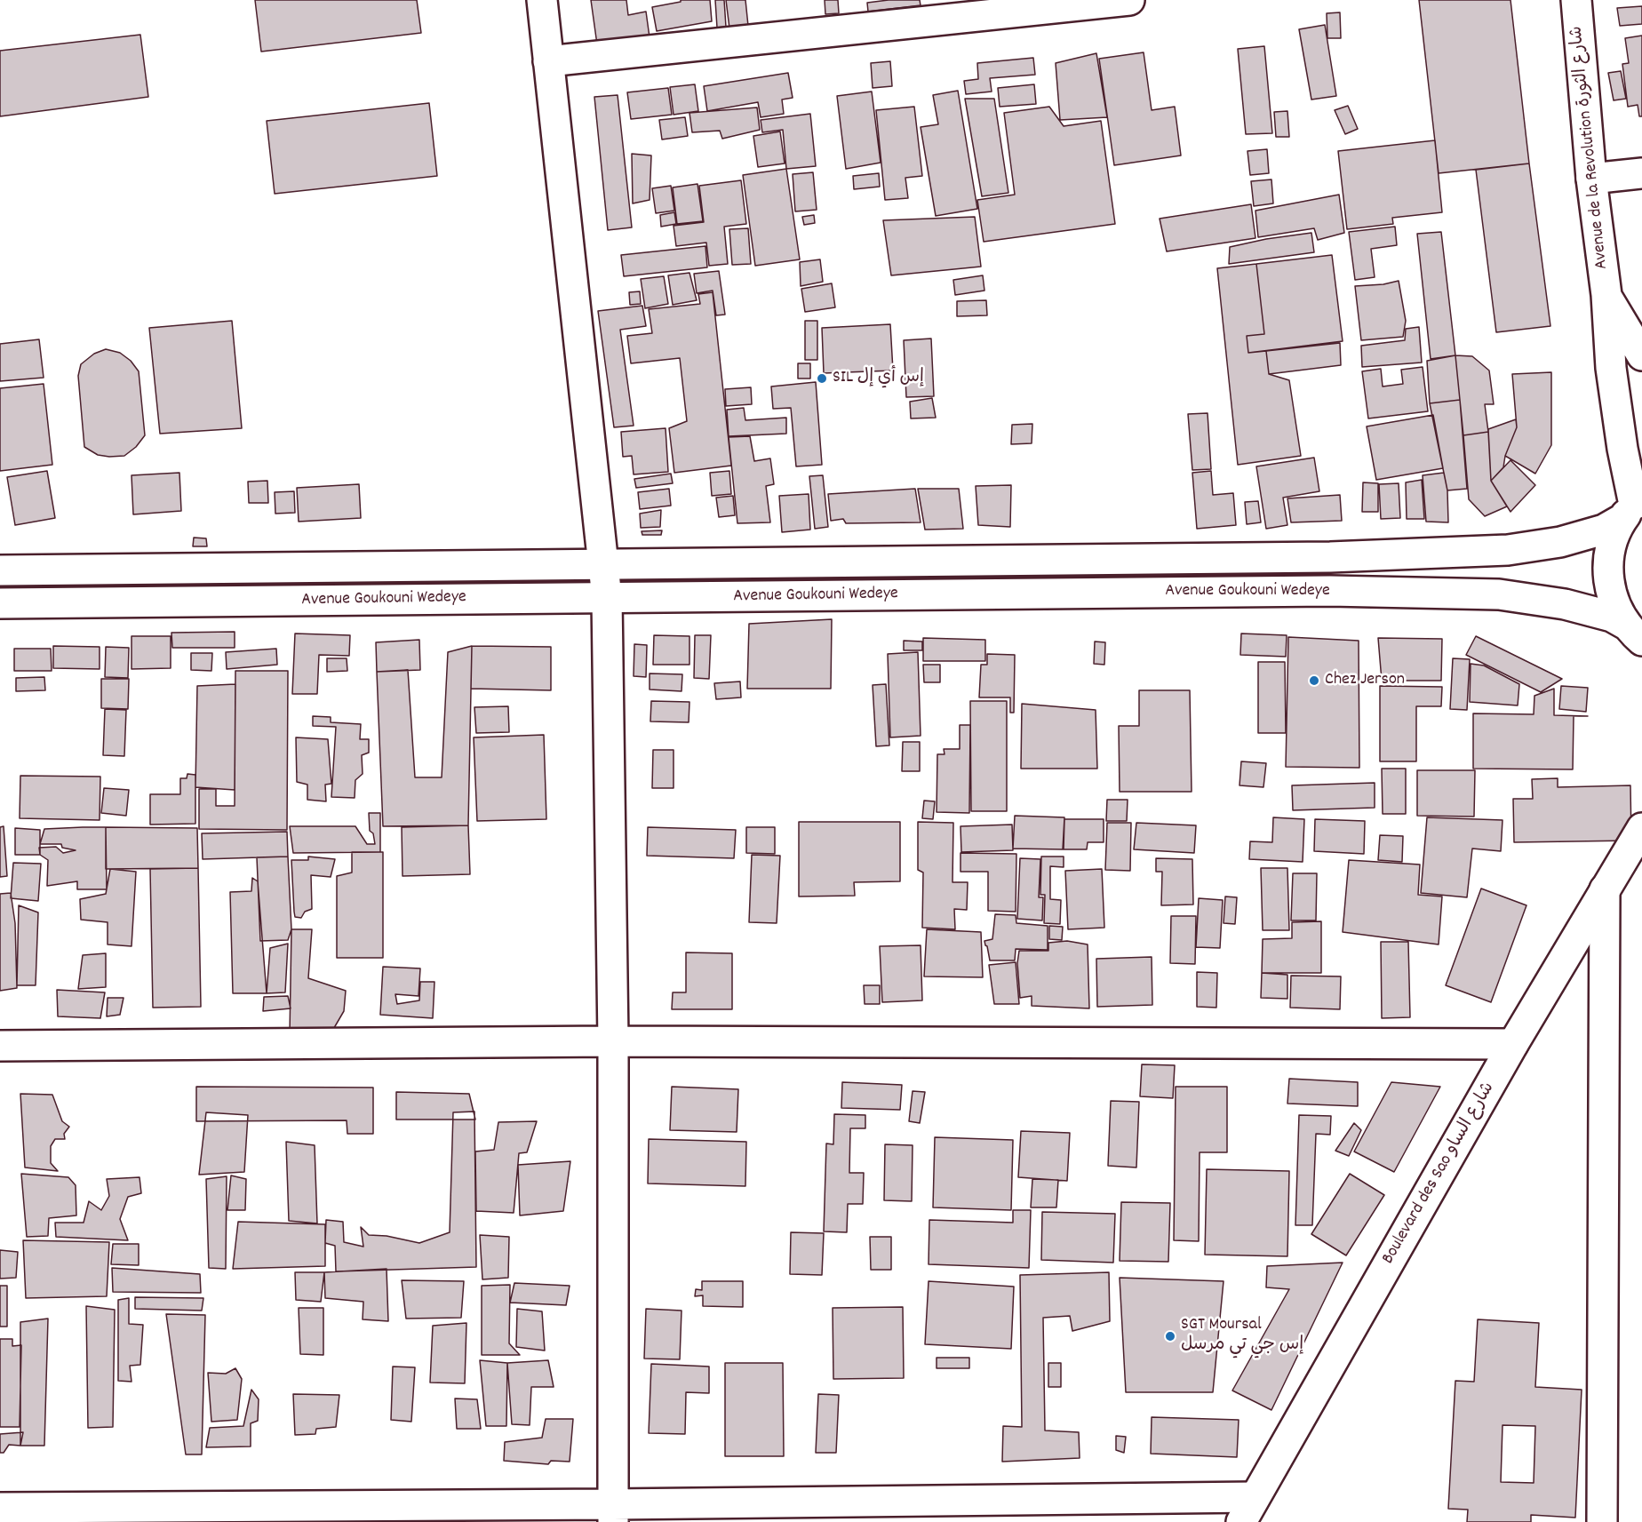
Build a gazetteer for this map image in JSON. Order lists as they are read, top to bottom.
{
  "streets": {
    "street": ["Avenue de la Revolution شارع الثورة", "Avenue Goukouni Wedeye", "Boulevard des Sao شارع الساو"]
  },
  "crossings": [
    ["Avenue de la Revolution شارع الثورة", "Avenue Goukouni Wedeye"]
  ],
  "places": ["SIL إس أي إل", "Chez Jerson", "SGT Moursal إس جي تي مرسل"]
}
